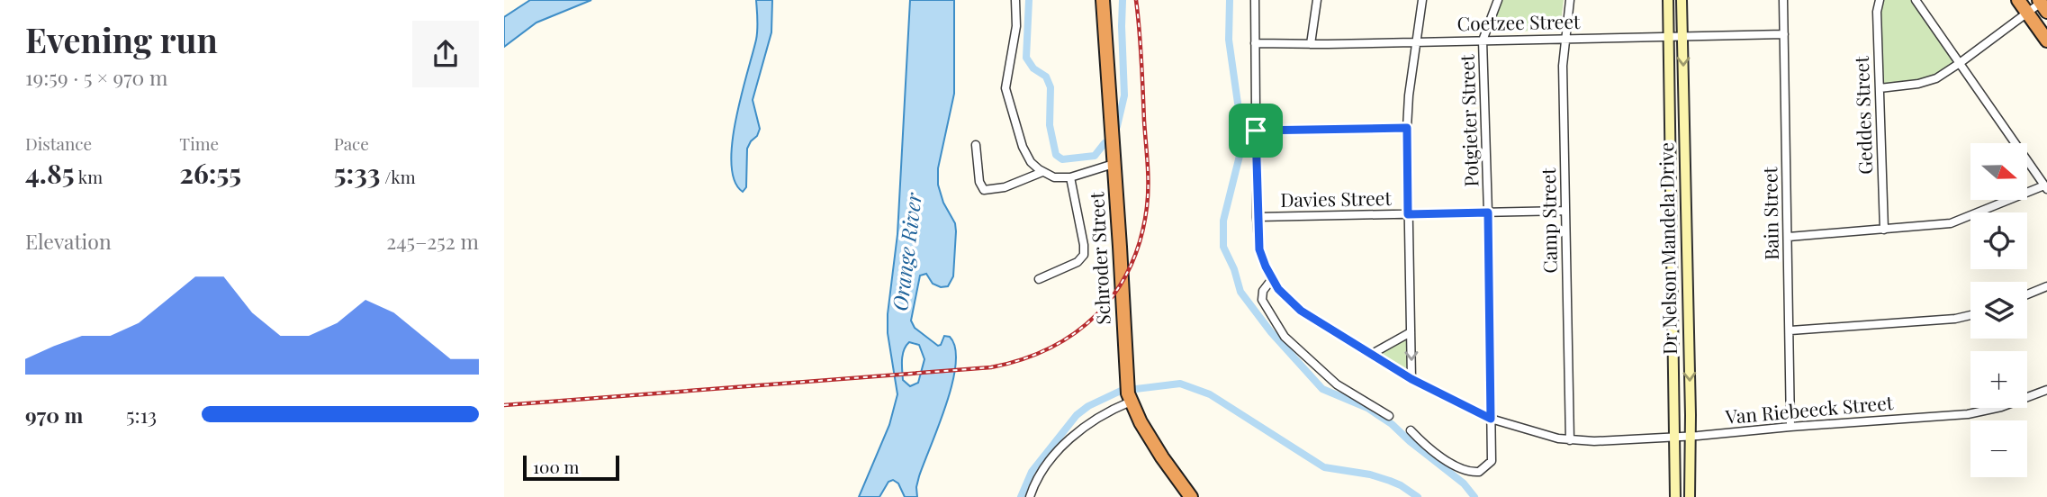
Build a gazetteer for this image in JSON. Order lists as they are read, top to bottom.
{
  "streets": {
    "highway": ["Schroder Street"],
    "street": [
      "Coetzee Street",
      "Geddes Street",
      "Potgieter Street",
      "Davies Street",
      "Bain Street",
      "Camp Street",
      "Dr Nelson Mandela Drive",
      "Van Riebeeck Street"
    ]
  },
  "crossings": [
    ["Coetzee Street", "Potgieter Street"],
    ["Coetzee Street", "Bain Street"],
    ["Coetzee Street", "Camp Street"],
    ["Coetzee Street", "Dr Nelson Mandela Drive"],
    ["Coetzee Street", "Van Riebeeck Street"],
    ["Potgieter Street", "Davies Street"],
    ["Potgieter Street", "Van Riebeeck Street"],
    ["Davies Street", "Camp Street"],
    ["Davies Street", "Van Riebeeck Street"],
    ["Bain Street", "Van Riebeeck Street"],
    ["Camp Street", "Van Riebeeck Street"],
    ["Dr Nelson Mandela Drive", "Van Riebeeck Street"]
  ],
  "water": ["Orange River"],
  "scale_bar": "100 m",
  "north": "right",
  "page": {
    "heading": ["Evening run", "19:59 · 5 × 970 m"],
    "stats": [
      ["Distance", "4.85 km"],
      ["Time", "26:55"],
      ["Pace", "5:33 /km"]
    ],
    "map_buttons": ["+", "−"],
    "chart": ["Elevation", "245–252 m"],
    "list": [
      {
        "name": "970 m",
        "note": "5:13"
      }
    ],
    "scale": "100 m"
  }
}
